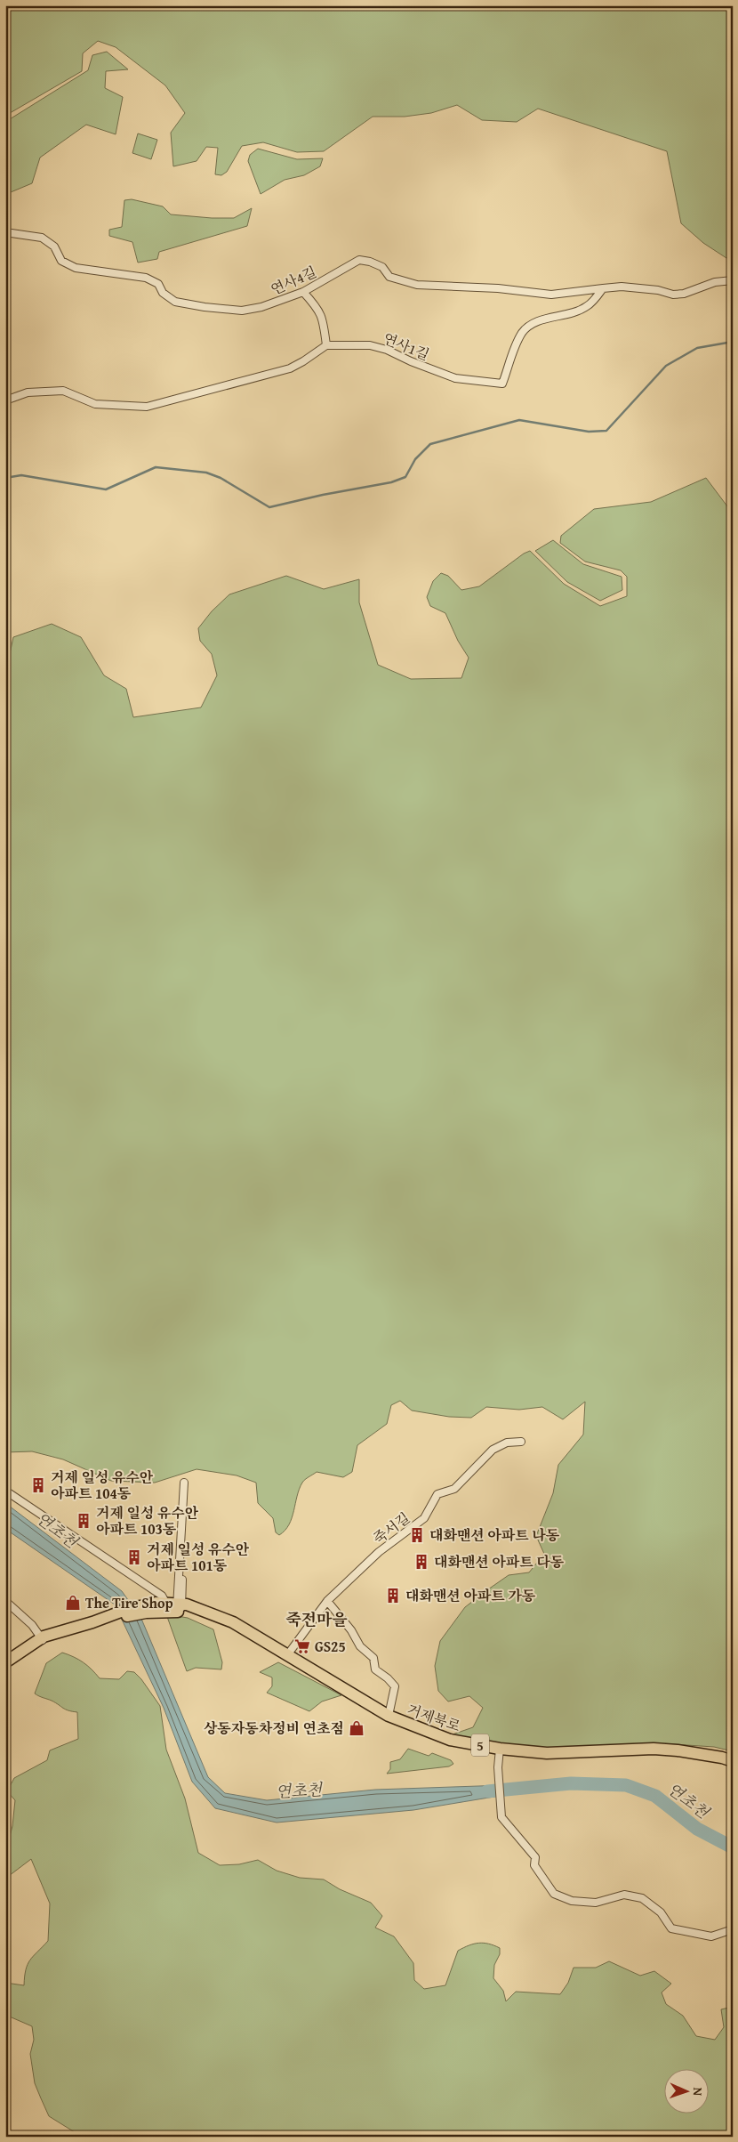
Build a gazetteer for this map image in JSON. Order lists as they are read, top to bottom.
{
  "streets": {
    "main road": ["거제북로", "5"],
    "street": ["연사4길", "연사1길", "죽서길"]
  },
  "crossings": [
    ["연사4길", "연사1길"],
    ["죽서길", "거제북로"]
  ],
  "districts": ["죽전마을"],
  "water": ["연초천"],
  "places": {
    "building": [
      "거제 일성 유수안 아파트 104동",
      "거제 일성 유수안 아파트 103동",
      "대화맨션 아파트 나동",
      "거제 일성 유수안 아파트 101동",
      "대화맨션 아파트 다동",
      "대화맨션 아파트 가동"
    ],
    "shop": ["The Tire Shop", "상동자동차정비 연초점"],
    "supermarket": ["GS25"]
  },
  "north": "right"
}
